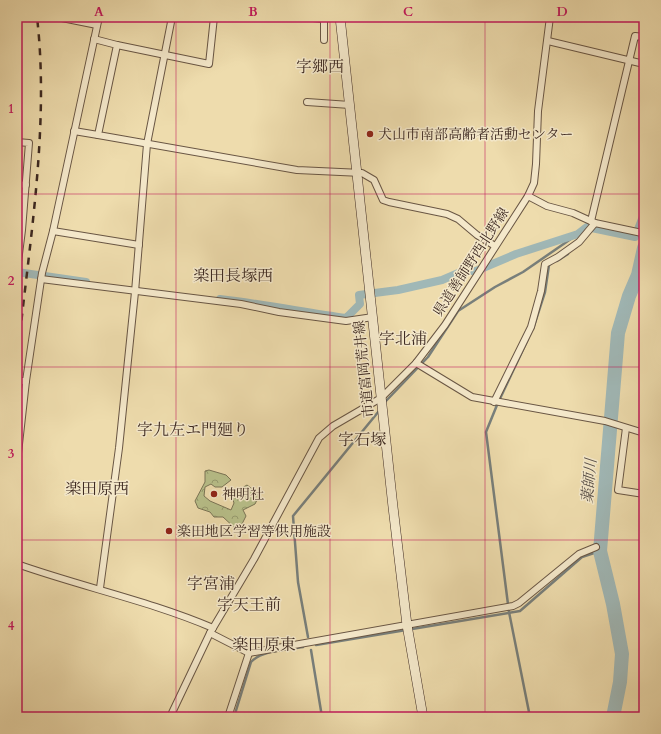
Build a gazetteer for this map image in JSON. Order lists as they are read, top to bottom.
{
  "streets": {
    "street": ["県道善師野西北野線", "市道富岡荒井線"]
  },
  "crossings": [
    ["県道善師野西北野線", "市道富岡荒井線"]
  ],
  "districts": [
    "字郷西",
    "楽田長塚西",
    "字北浦",
    "字九左エ門廻り",
    "字石塚",
    "楽田原西",
    "字宮浦",
    "字天王前",
    "楽田原東"
  ],
  "water": ["薬師川"],
  "places": ["犬山市南部高齢者活動センター", "神明社", "楽田地区学習等供用施設"],
  "grid": {
    "columns": [
      "A",
      "B",
      "C",
      "D"
    ],
    "rows": [
      "1",
      "2",
      "3",
      "4"
    ]
  }
}
